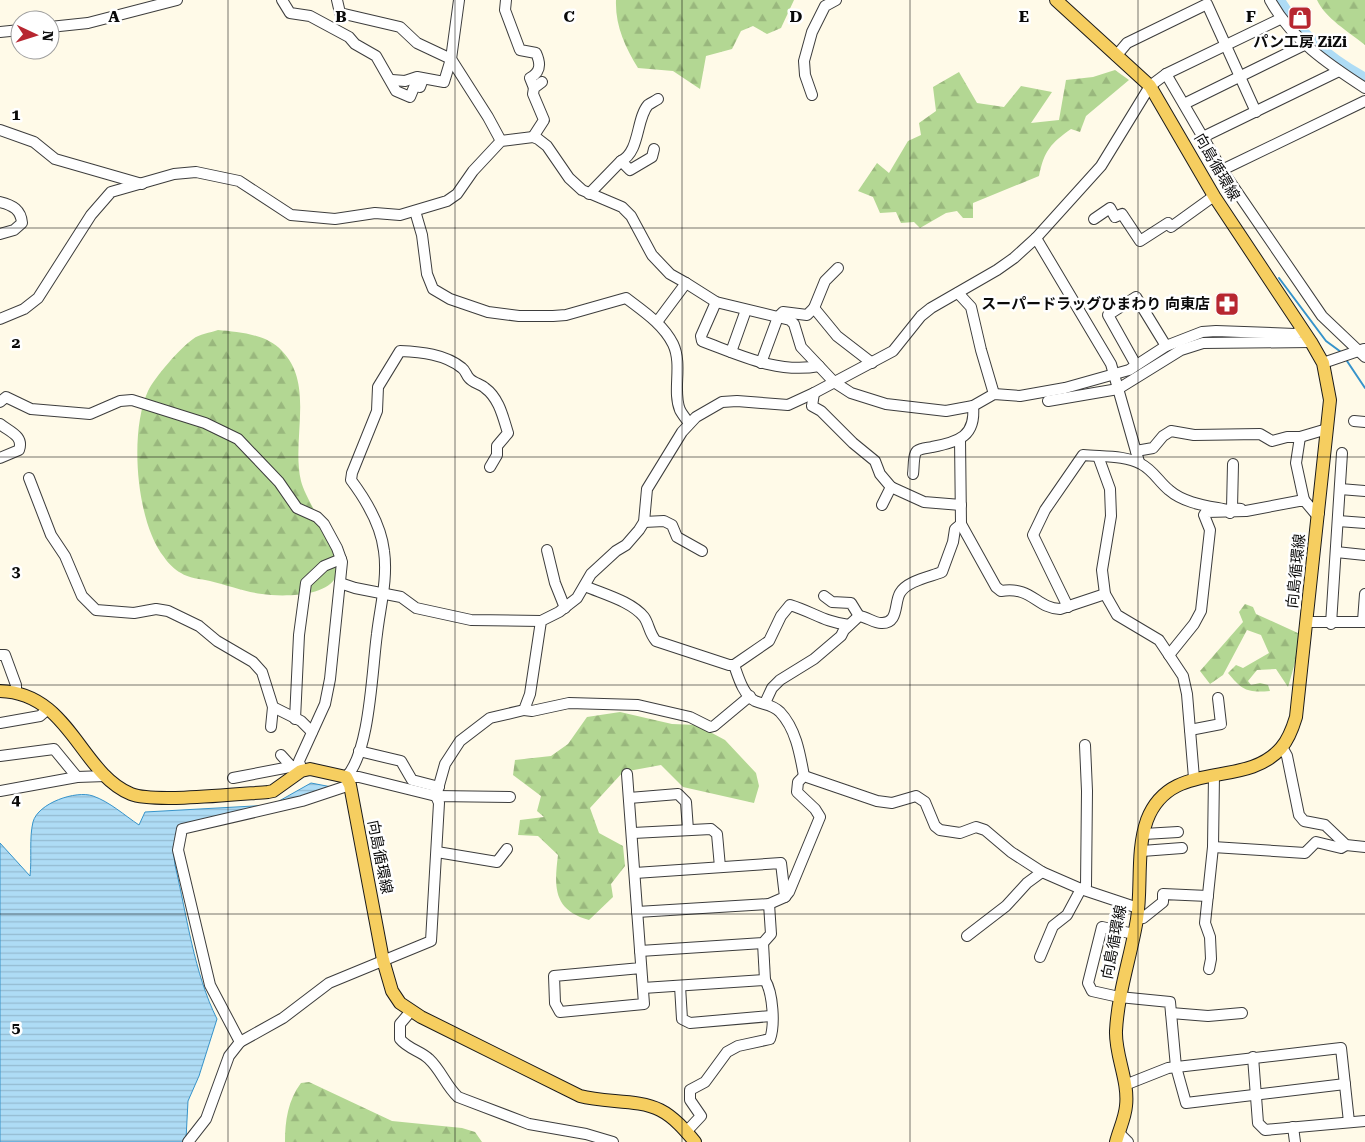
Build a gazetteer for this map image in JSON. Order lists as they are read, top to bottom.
{
  "streets": {
    "main road": ["向島循環線"]
  },
  "places": {
    "shop": ["パン工房 ZiZi"],
    "pharmacy": ["スーパードラッグひまわり 向東店"]
  },
  "north": "right",
  "grid": {
    "columns": [
      "A",
      "B",
      "C",
      "D",
      "E",
      "F"
    ],
    "rows": [
      "1",
      "2",
      "3",
      "4",
      "5"
    ]
  }
}
